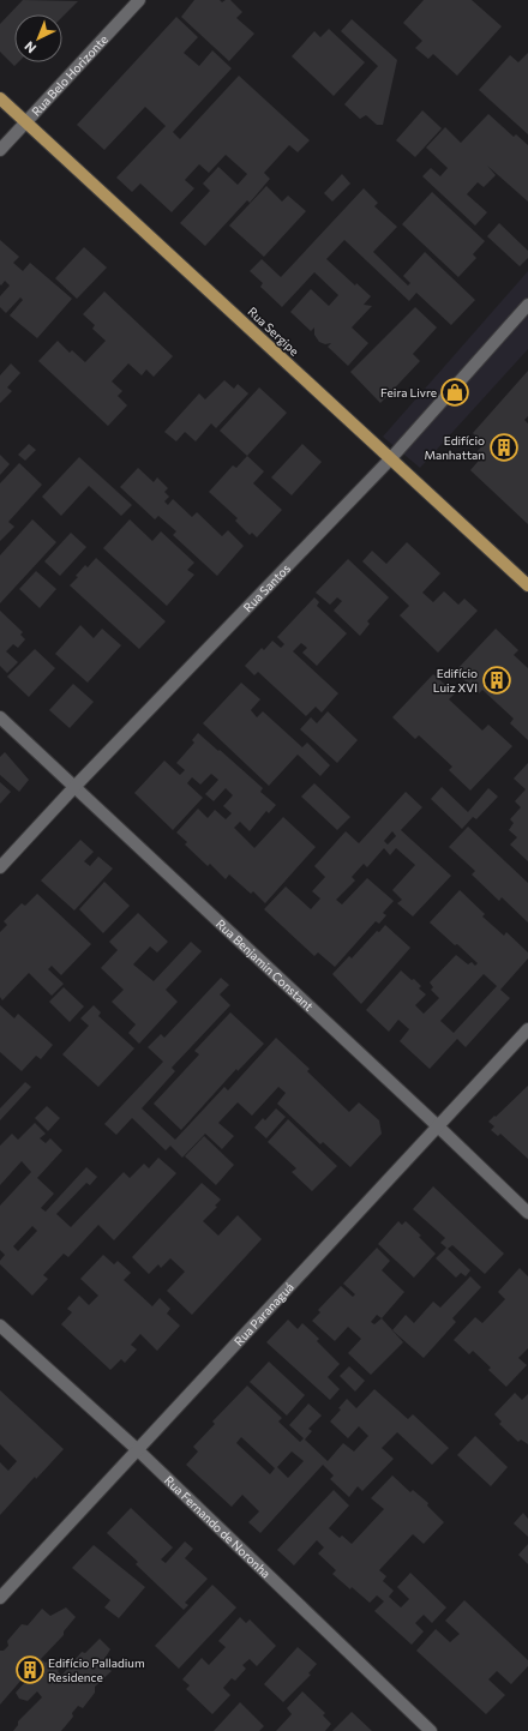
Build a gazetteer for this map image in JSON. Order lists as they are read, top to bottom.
{
  "streets": {
    "main road": ["Rua Sergipe"],
    "street": [
      "Rua Belo Horizonte",
      "Rua Santos",
      "Rua Benjamin Constant",
      "Rua Paranaguá",
      "Rua Fernando de Noronha"
    ]
  },
  "crossings": [
    ["Rua Belo Horizonte", "Rua Sergipe"],
    ["Rua Sergipe", "Rua Santos"],
    ["Rua Santos", "Rua Benjamin Constant"],
    ["Rua Benjamin Constant", "Rua Paranaguá"],
    ["Rua Paranaguá", "Rua Fernando de Noronha"]
  ],
  "places": {
    "shop": ["Feira Livre"],
    "building": ["Edifício Manhattan", "Edifício Luiz XVI", "Edifício Palladium Residence"]
  },
  "north": "bottom left"
}
